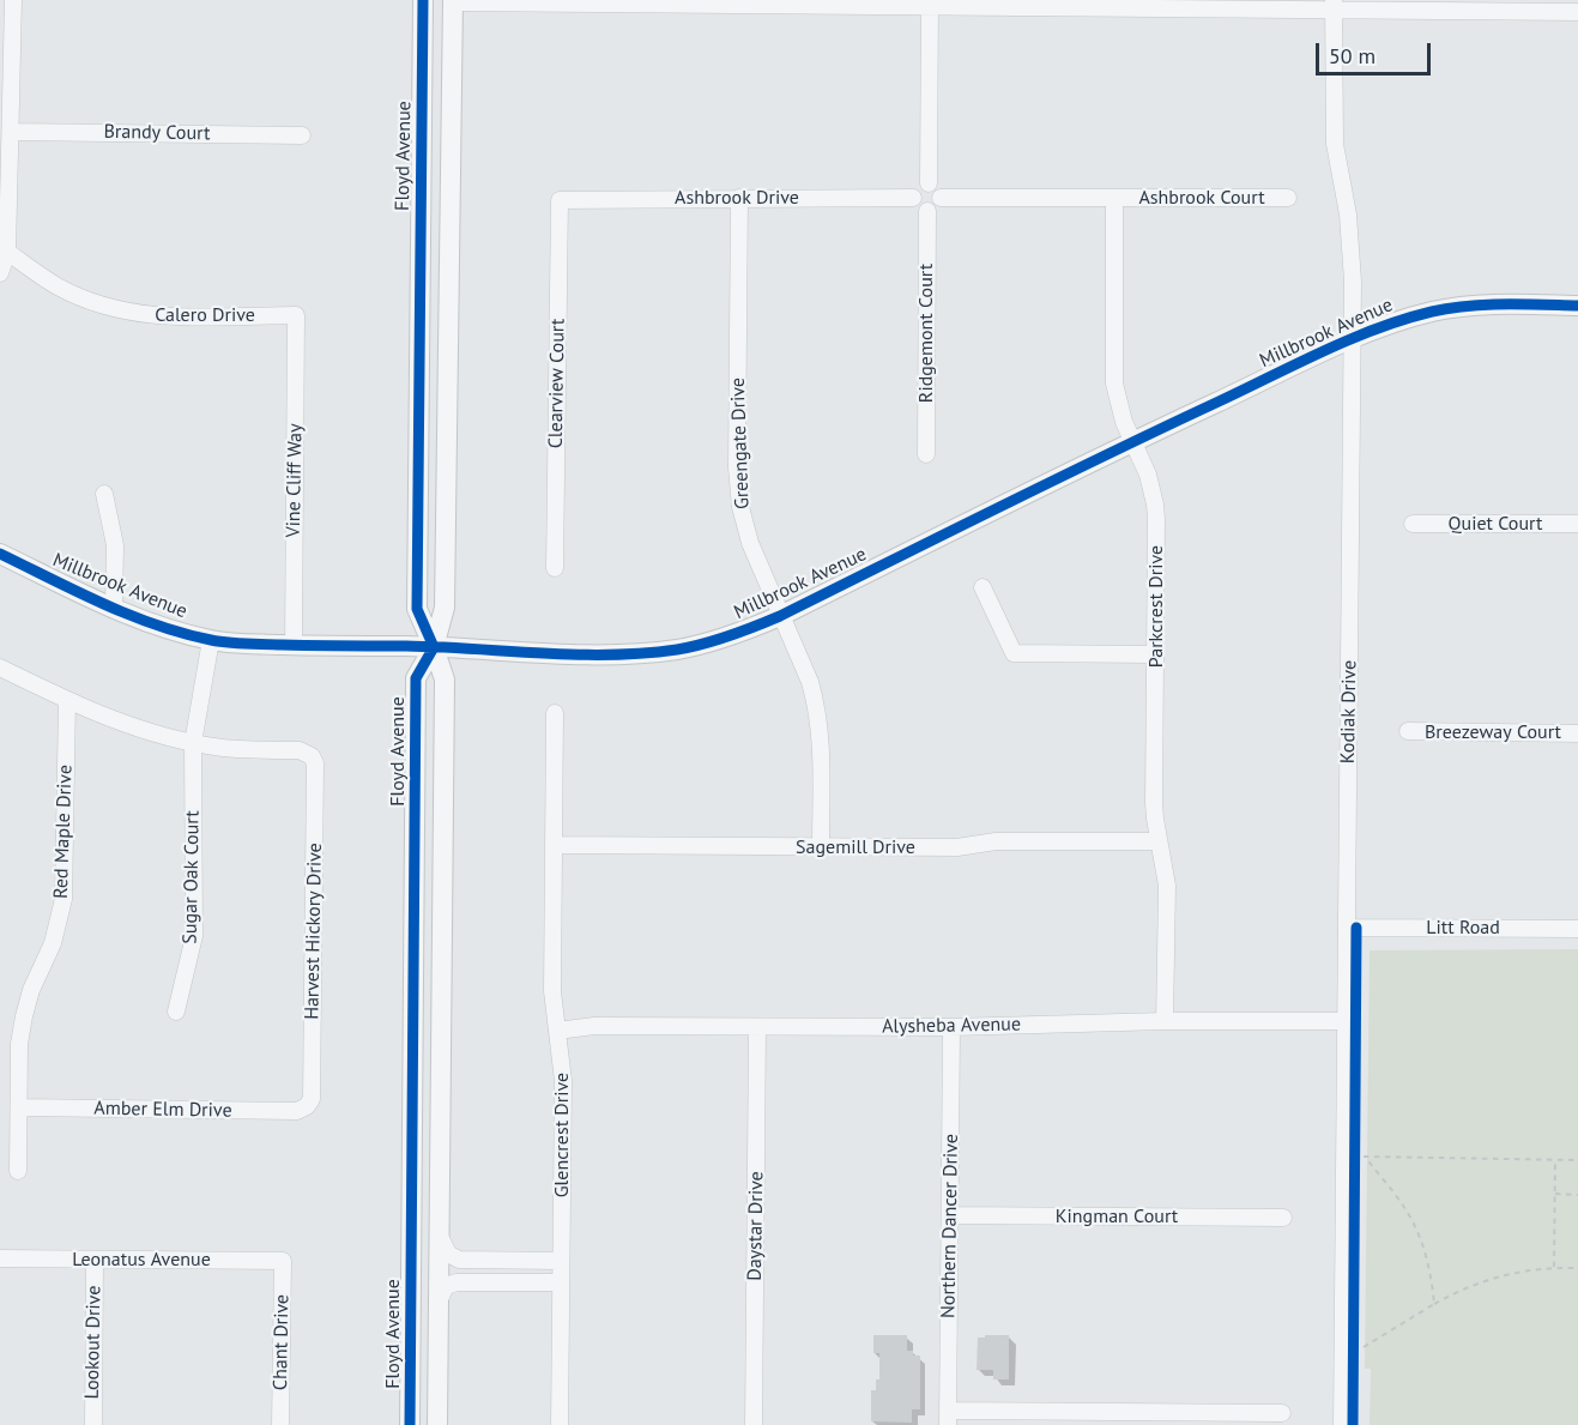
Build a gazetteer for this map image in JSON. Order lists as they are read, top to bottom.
{
  "streets": {
    "street": [
      "Brandy Court",
      "Floyd Avenue",
      "Ashbrook Drive",
      "Ashbrook Court",
      "Calero Drive",
      "Ridgemont Court",
      "Millbrook Avenue",
      "Clearview Court",
      "Greengate Drive",
      "Vine Cliff Way",
      "Quiet Court",
      "Parkcrest Drive",
      "Kodiak Drive",
      "Breezeway Court",
      "Red Maple Drive",
      "Sagemill Drive",
      "Sugar Oak Court",
      "Litt Road",
      "Harvest Hickory Drive",
      "Alysheba Avenue",
      "Amber Elm Drive",
      "Glencrest Drive",
      "Kingman Court",
      "Daystar Drive",
      "Northern Dancer Drive",
      "Leonatus Avenue",
      "Lookout Drive",
      "Chant Drive"
    ]
  },
  "crossings": [
    ["Floyd Avenue", "Millbrook Avenue"],
    ["Ashbrook Drive", "Ridgemont Court"],
    ["Ashbrook Drive", "Clearview Court"],
    ["Ashbrook Drive", "Greengate Drive"],
    ["Ashbrook Court", "Parkcrest Drive"],
    ["Calero Drive", "Vine Cliff Way"],
    ["Millbrook Avenue", "Greengate Drive"],
    ["Millbrook Avenue", "Vine Cliff Way"],
    ["Millbrook Avenue", "Parkcrest Drive"],
    ["Millbrook Avenue", "Kodiak Drive"],
    ["Millbrook Avenue", "Sugar Oak Court"],
    ["Greengate Drive", "Sagemill Drive"],
    ["Parkcrest Drive", "Sagemill Drive"],
    ["Parkcrest Drive", "Alysheba Avenue"],
    ["Kodiak Drive", "Litt Road"],
    ["Kodiak Drive", "Alysheba Avenue"],
    ["Red Maple Drive", "Amber Elm Drive"],
    ["Sagemill Drive", "Glencrest Drive"],
    ["Sugar Oak Court", "Harvest Hickory Drive"],
    ["Harvest Hickory Drive", "Amber Elm Drive"],
    ["Alysheba Avenue", "Glencrest Drive"],
    ["Alysheba Avenue", "Daystar Drive"],
    ["Alysheba Avenue", "Northern Dancer Drive"],
    ["Kingman Court", "Northern Dancer Drive"],
    ["Leonatus Avenue", "Lookout Drive"],
    ["Leonatus Avenue", "Chant Drive"]
  ],
  "scale_bar": "50 m"
}
